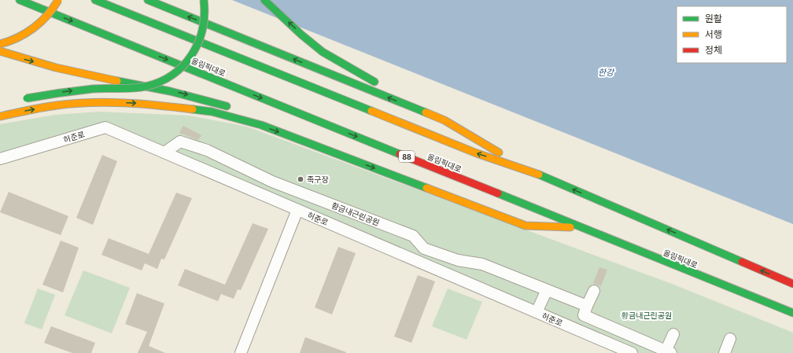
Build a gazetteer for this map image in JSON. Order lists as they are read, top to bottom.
{
  "streets": {
    "highway": ["올림픽대로", "88"],
    "street": ["허준로", "황금내근린공원"]
  },
  "crossings": [
    ["허준로", "황금내근린공원"]
  ],
  "water": ["한강"],
  "parks": ["황금내근린공원"],
  "places": ["족구장"],
  "legend": ["원활", "서행", "정체"]
}
